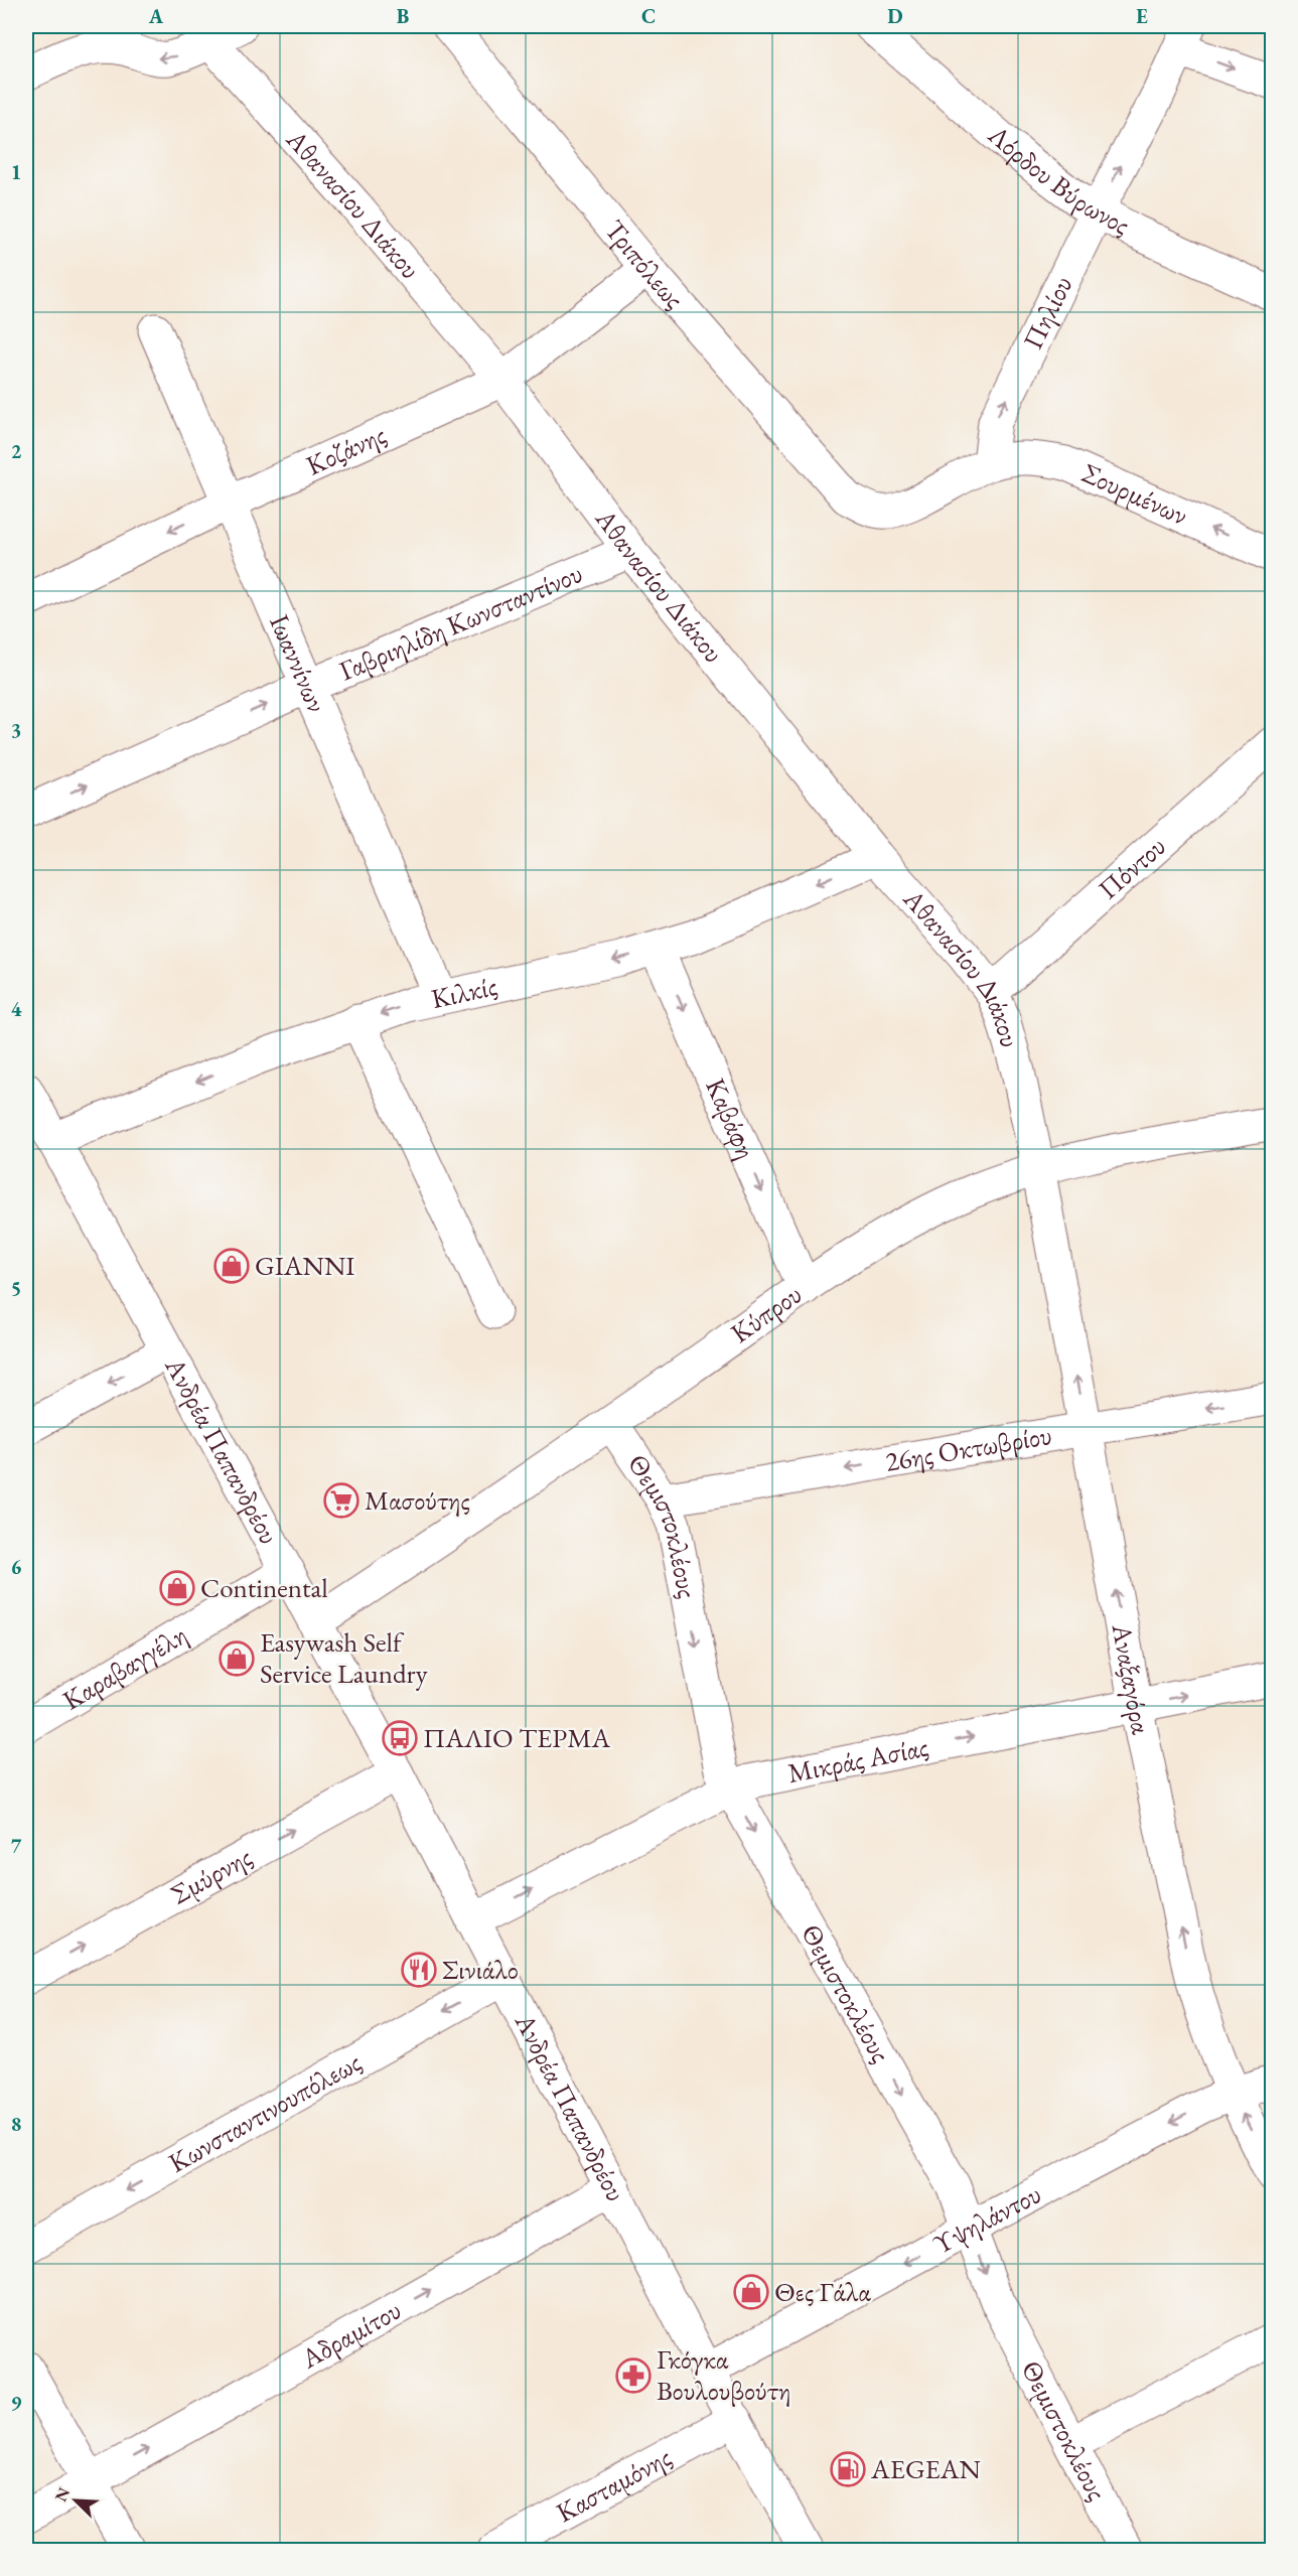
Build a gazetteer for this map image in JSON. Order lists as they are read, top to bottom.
{
  "streets": {
    "street": [
      "Λόρδου Βύρωνος",
      "Αθανασίου Διάκου",
      "Τριπόλεως",
      "Πηλίου",
      "Κοζάνης",
      "Σουρμένων",
      "Γαβριηλίδη Κωνσταντίνου",
      "Ιωαννίνων",
      "Πόντου",
      "Κιλκίς",
      "Καβάφη",
      "Κύπρου",
      "26ης Οκτωβρίου",
      "Ανδρέα Παπανδρέου",
      "Θεμιστοκλέους",
      "Καραβαγγέλη",
      "Αναξαγόρα",
      "Μικράς Ασίας",
      "Σμύρνης",
      "Κωνσταντινουπόλεως",
      "Υψηλάντου",
      "Αδραμίτου",
      "Κασταμόνης"
    ]
  },
  "crossings": [
    ["Λόρδου Βύρωνος", "Πηλίου"],
    ["Αθανασίου Διάκου", "Κοζάνης"],
    ["Αθανασίου Διάκου", "Γαβριηλίδη Κωνσταντίνου"],
    ["Αθανασίου Διάκου", "Πόντου"],
    ["Αθανασίου Διάκου", "Κιλκίς"],
    ["Αθανασίου Διάκου", "Κύπρου"],
    ["Αθανασίου Διάκου", "Αναξαγόρα"],
    ["Τριπόλεως", "Πηλίου"],
    ["Τριπόλεως", "Κοζάνης"],
    ["Τριπόλεως", "Σουρμένων"],
    ["Πηλίου", "Σουρμένων"],
    ["Κοζάνης", "Ιωαννίνων"],
    ["Γαβριηλίδη Κωνσταντίνου", "Ιωαννίνων"],
    ["Ιωαννίνων", "Κιλκίς"],
    ["Κιλκίς", "Καβάφη"],
    ["Κιλκίς", "Ανδρέα Παπανδρέου"],
    ["Καβάφη", "Κύπρου"],
    ["Κύπρου", "Ανδρέα Παπανδρέου"],
    ["Κύπρου", "Θεμιστοκλέους"],
    ["Κύπρου", "Αναξαγόρα"],
    ["26ης Οκτωβρίου", "Θεμιστοκλέους"],
    ["26ης Οκτωβρίου", "Αναξαγόρα"],
    ["Ανδρέα Παπανδρέου", "Καραβαγγέλη"],
    ["Ανδρέα Παπανδρέου", "Μικράς Ασίας"],
    ["Ανδρέα Παπανδρέου", "Σμύρνης"],
    ["Ανδρέα Παπανδρέου", "Κωνσταντινουπόλεως"],
    ["Ανδρέα Παπανδρέου", "Υψηλάντου"],
    ["Ανδρέα Παπανδρέου", "Αδραμίτου"],
    ["Ανδρέα Παπανδρέου", "Κασταμόνης"],
    ["Θεμιστοκλέους", "Μικράς Ασίας"],
    ["Θεμιστοκλέους", "Υψηλάντου"],
    ["Αναξαγόρα", "Μικράς Ασίας"],
    ["Αναξαγόρα", "Υψηλάντου"]
  ],
  "one_way": [
    "Πηλίου",
    "Σουρμένων",
    "Γαβριηλίδη Κωνσταντίνου",
    "Κιλκίς",
    "26ης Οκτωβρίου",
    "Θεμιστοκλέους",
    "Αναξαγόρα",
    "Μικράς Ασίας",
    "Σμύρνης",
    "Κωνσταντινουπόλεως",
    "Αδραμίτου"
  ],
  "places": {
    "shop": [
      "GIANNI",
      "Continental",
      "Easywash Self Service Laundry",
      "Θες Γάλα"
    ],
    "supermarket": ["Μασούτης"],
    "bus stop": ["ΠΑΛΙΟ ΤΕΡΜΑ"],
    "restaurant": ["Σινιάλο"],
    "pharmacy": ["Γκόγκα Βουλουβούτη"],
    "fuel station": ["AEGEAN"]
  },
  "north": "top left",
  "grid": {
    "columns": [
      "A",
      "B",
      "C",
      "D",
      "E"
    ],
    "rows": [
      "1",
      "2",
      "3",
      "4",
      "5",
      "6",
      "7",
      "8",
      "9"
    ]
  }
}
